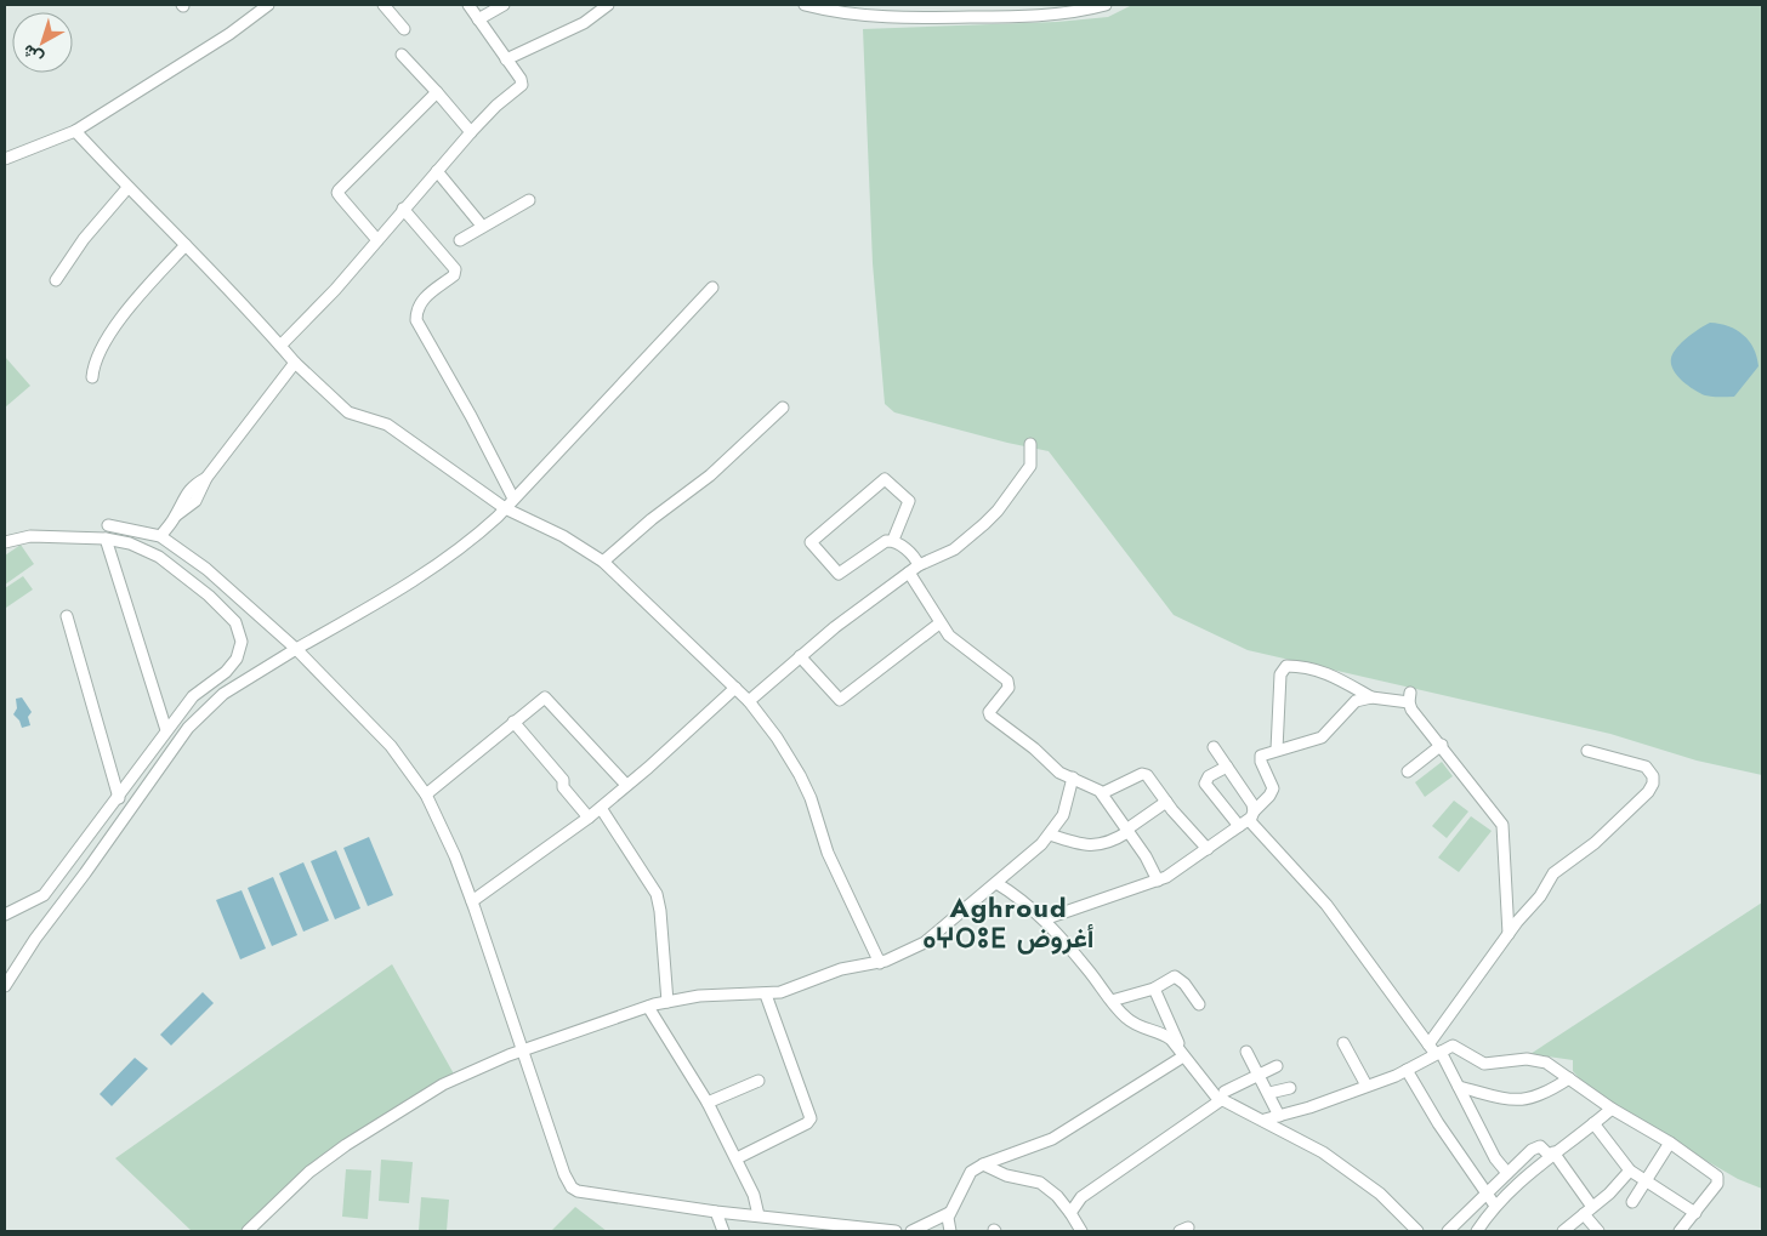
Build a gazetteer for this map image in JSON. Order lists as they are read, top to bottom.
{
  "districts": ["Aghroud ⴰⵖⵔⵓⴹ أغروض"],
  "north": "bottom left"
}
